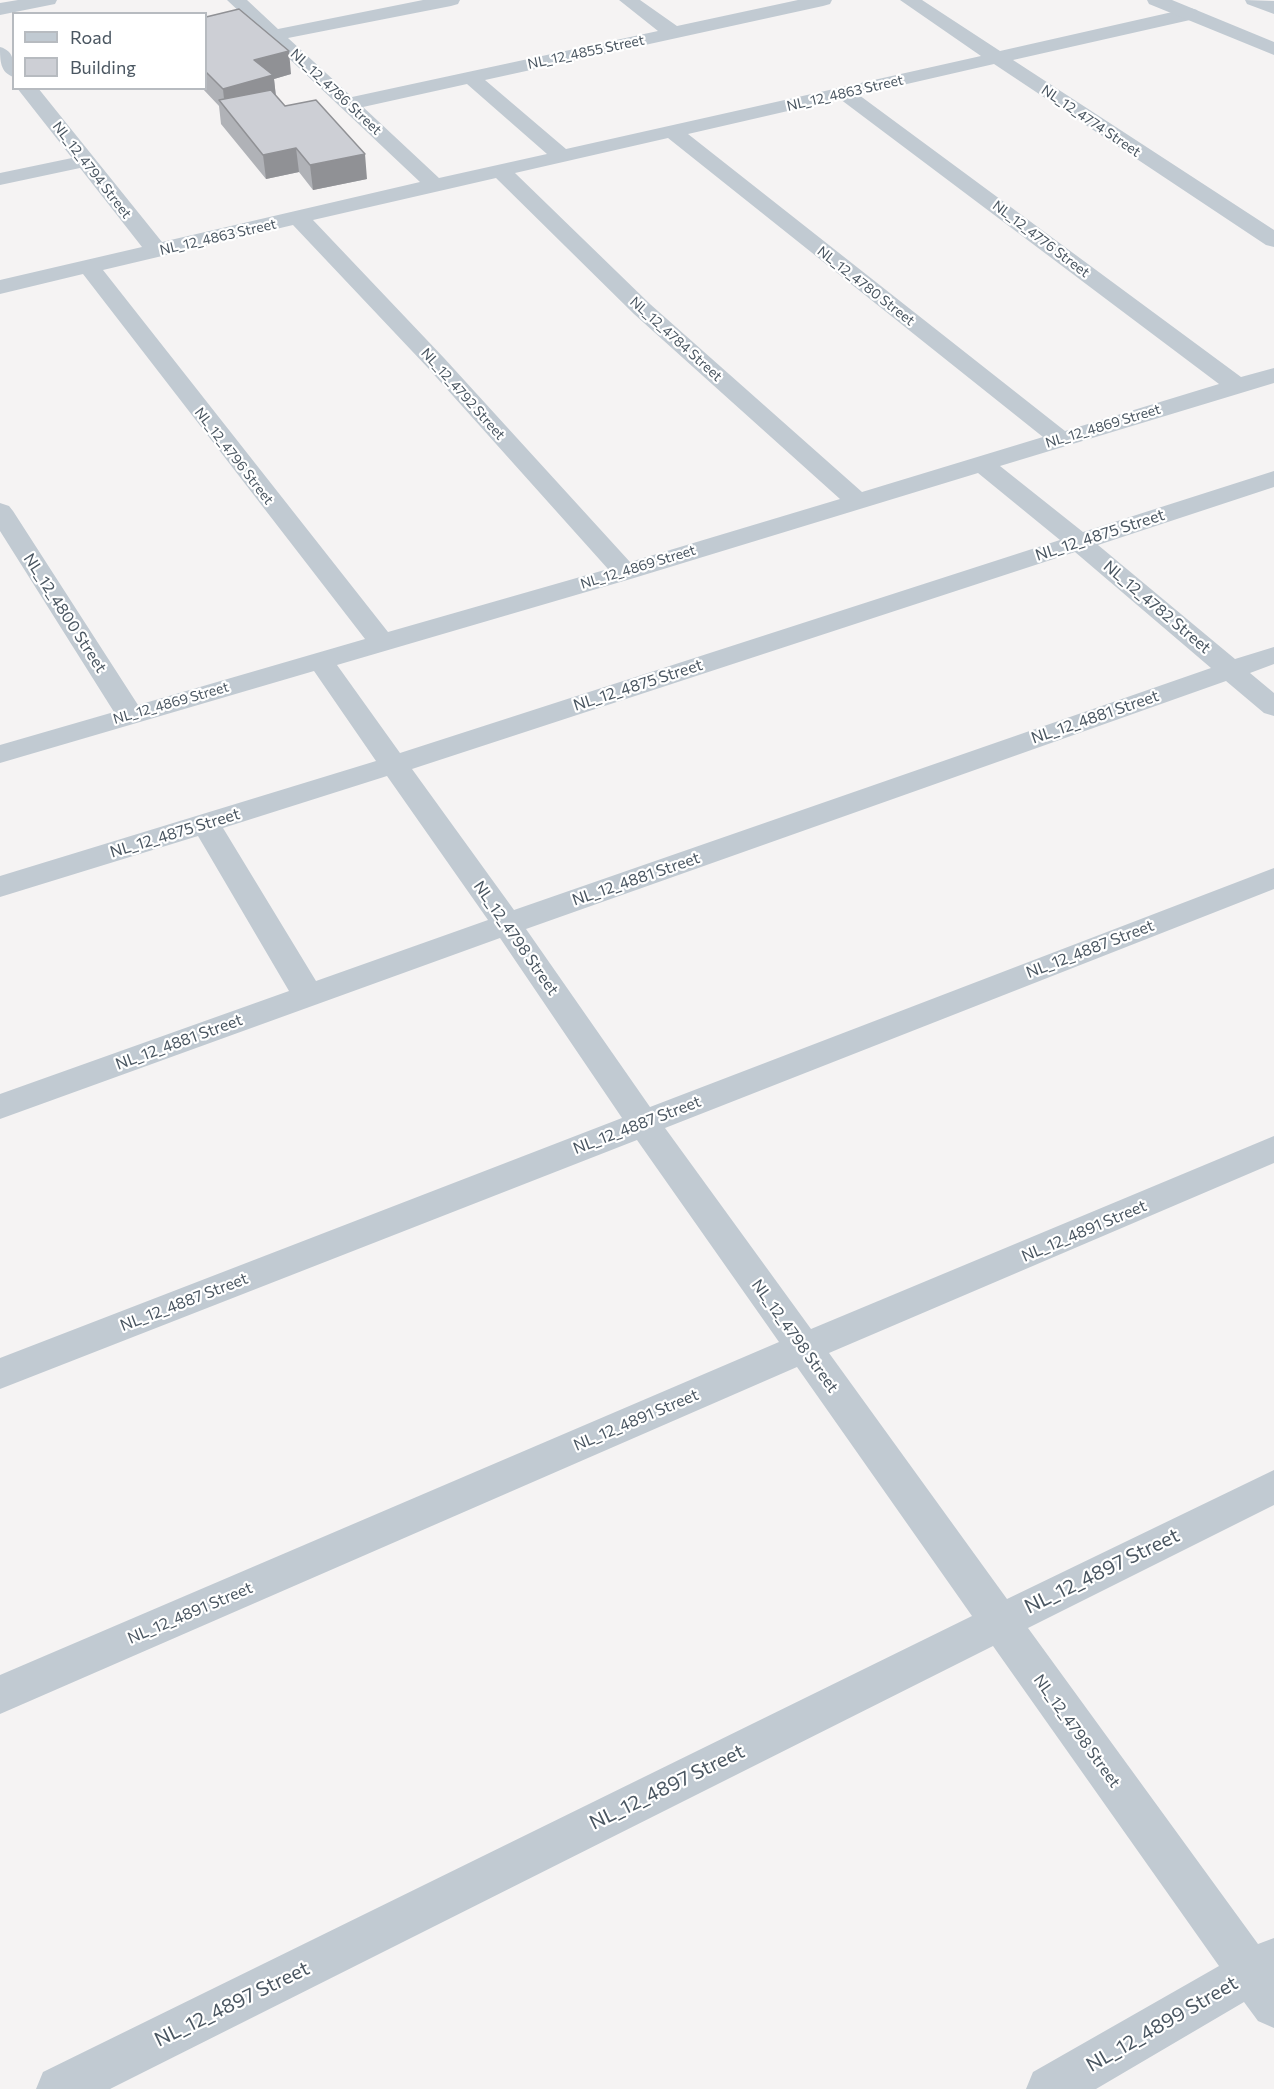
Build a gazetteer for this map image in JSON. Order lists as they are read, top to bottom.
{
  "streets": {
    "street": [
      "NL_12_4855 Street",
      "NL_12_4786 Street",
      "NL_12_4863 Street",
      "NL_12_4774 Street",
      "NL_12_4794 Street",
      "NL_12_4776 Street",
      "NL_12_4780 Street",
      "NL_12_4784 Street",
      "NL_12_4792 Street",
      "NL_12_4869 Street",
      "NL_12_4796 Street",
      "NL_12_4875 Street",
      "NL_12_4782 Street",
      "NL_12_4800 Street",
      "NL_12_4881 Street",
      "NL_12_4798 Street",
      "NL_12_4887 Street",
      "NL_12_4891 Street",
      "NL_12_4897 Street",
      "NL_12_4899 Street"
    ]
  },
  "crossings": [
    ["NL_12_4855 Street", "NL_12_4786 Street"],
    ["NL_12_4786 Street", "NL_12_4863 Street"],
    ["NL_12_4863 Street", "NL_12_4774 Street"],
    ["NL_12_4863 Street", "NL_12_4794 Street"],
    ["NL_12_4863 Street", "NL_12_4776 Street"],
    ["NL_12_4863 Street", "NL_12_4780 Street"],
    ["NL_12_4863 Street", "NL_12_4784 Street"],
    ["NL_12_4863 Street", "NL_12_4792 Street"],
    ["NL_12_4863 Street", "NL_12_4796 Street"],
    ["NL_12_4776 Street", "NL_12_4869 Street"],
    ["NL_12_4780 Street", "NL_12_4869 Street"],
    ["NL_12_4784 Street", "NL_12_4869 Street"],
    ["NL_12_4792 Street", "NL_12_4869 Street"],
    ["NL_12_4869 Street", "NL_12_4796 Street"],
    ["NL_12_4869 Street", "NL_12_4782 Street"],
    ["NL_12_4869 Street", "NL_12_4800 Street"],
    ["NL_12_4869 Street", "NL_12_4798 Street"],
    ["NL_12_4875 Street", "NL_12_4782 Street"],
    ["NL_12_4875 Street", "NL_12_4798 Street"],
    ["NL_12_4782 Street", "NL_12_4881 Street"],
    ["NL_12_4881 Street", "NL_12_4798 Street"],
    ["NL_12_4798 Street", "NL_12_4887 Street"],
    ["NL_12_4798 Street", "NL_12_4891 Street"],
    ["NL_12_4798 Street", "NL_12_4897 Street"],
    ["NL_12_4798 Street", "NL_12_4899 Street"]
  ],
  "legend": ["Road", "Building"]
}
